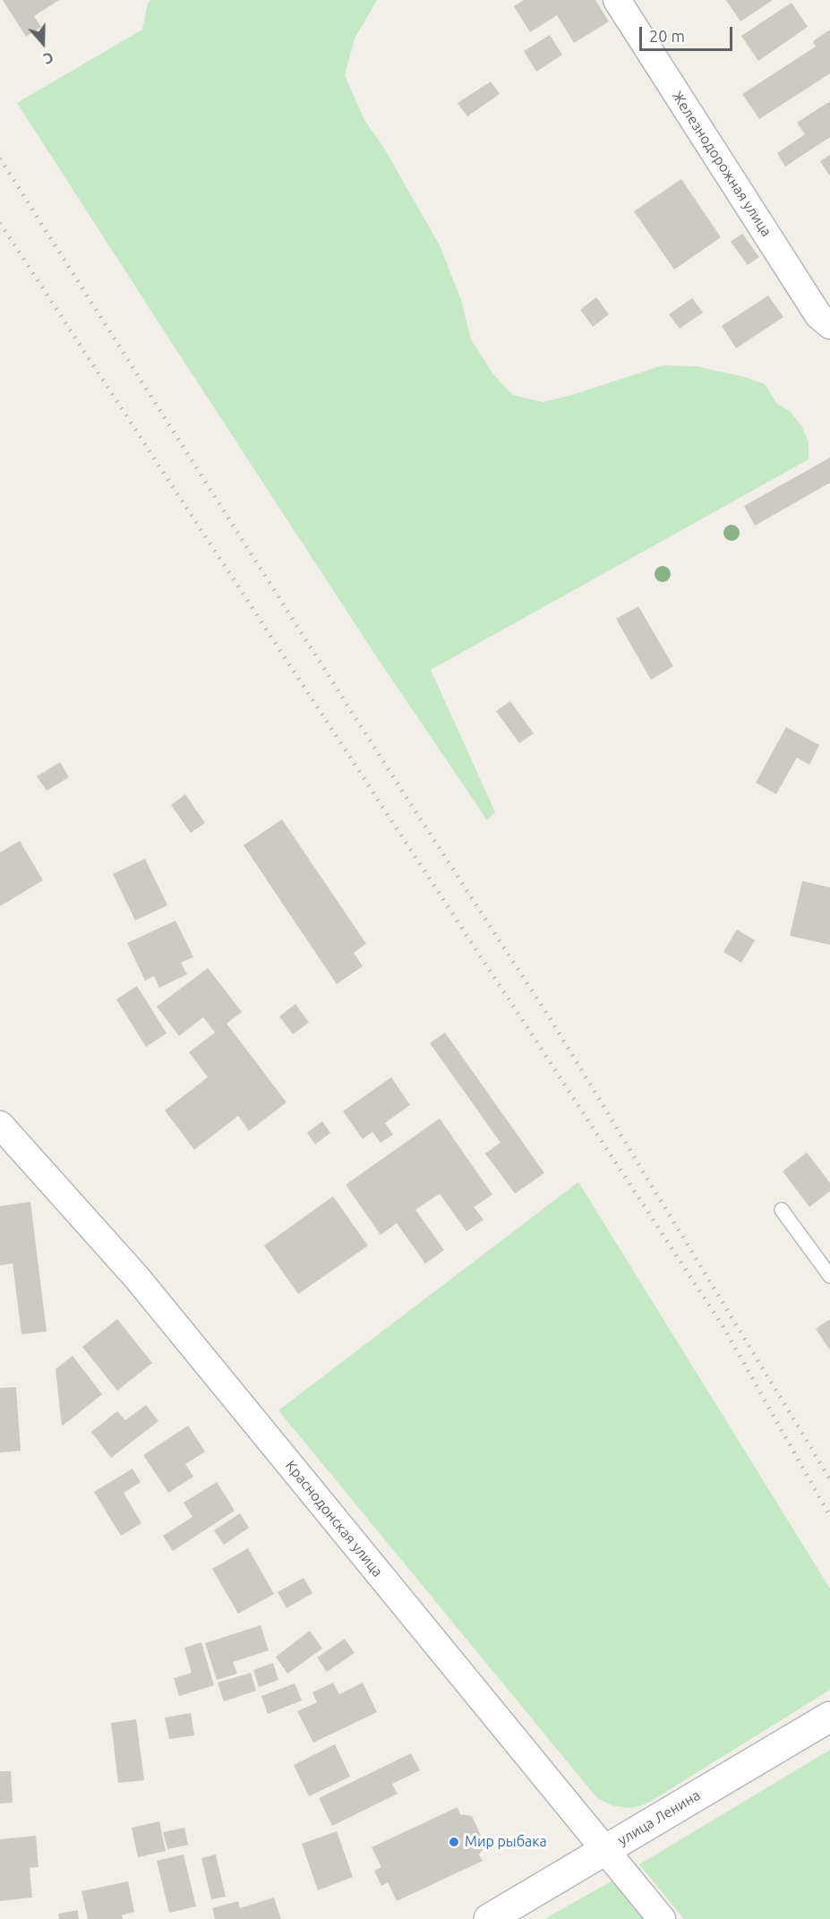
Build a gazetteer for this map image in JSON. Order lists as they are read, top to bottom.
{
  "streets": {
    "main road": ["улица Ленина"],
    "street": ["Железнодорожная улица", "Краснодонская улица"]
  },
  "crossings": [
    ["Краснодонская улица", "улица Ленина"]
  ],
  "places": ["Мир рыбака"],
  "scale_bar": "20 m",
  "north": "bottom"
}
